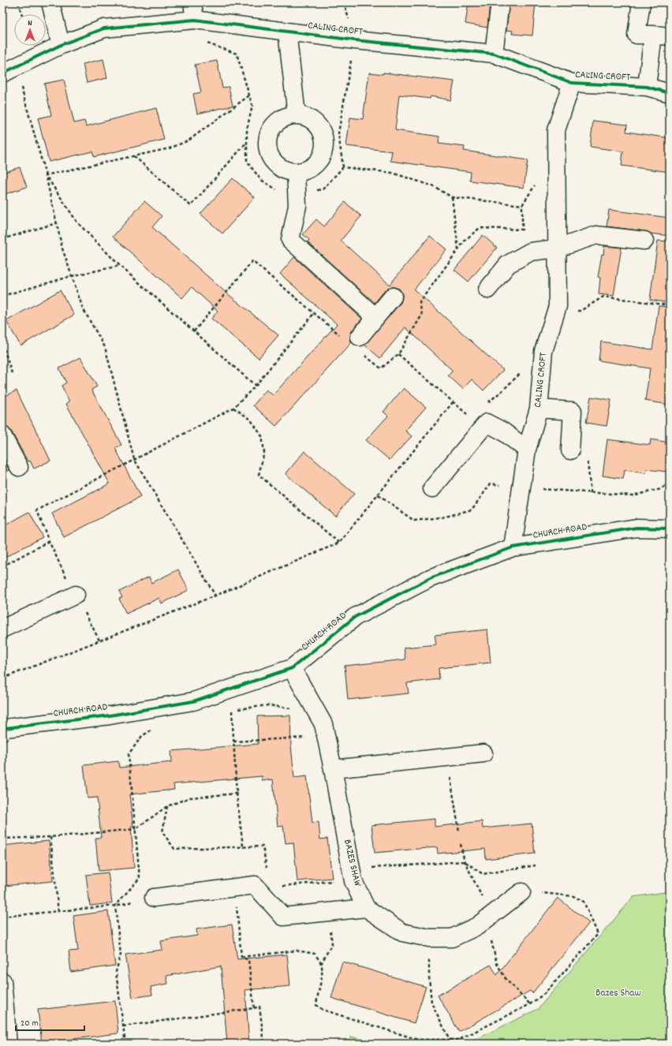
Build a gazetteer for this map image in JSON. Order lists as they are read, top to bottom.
{
  "streets": {
    "street": ["CALING CROFT", "CHURCH ROAD", "BAZES SHAW"]
  },
  "crossings": [
    ["CALING CROFT", "CHURCH ROAD"],
    ["CHURCH ROAD", "BAZES SHAW"]
  ],
  "parks": ["Bazes Shaw"],
  "scale_bar": "20 m",
  "north": "top"
}
